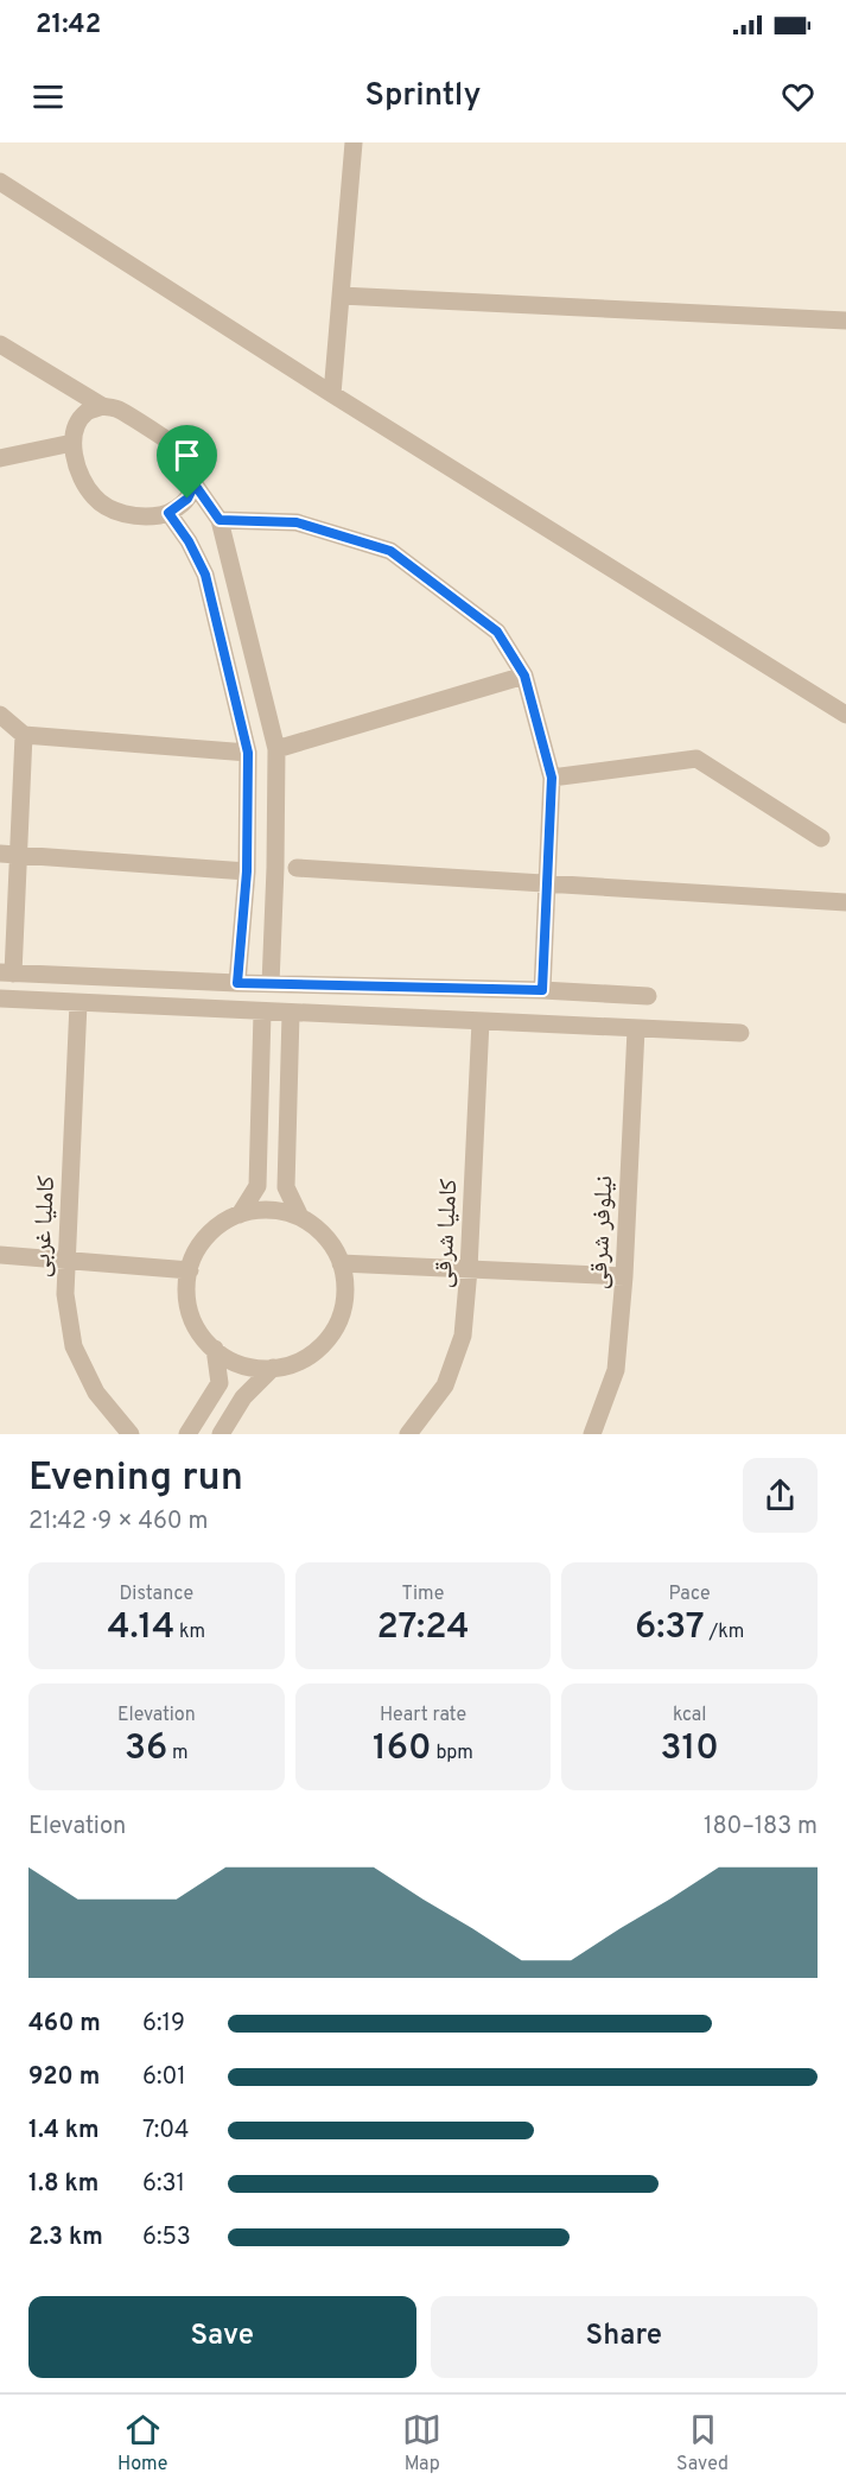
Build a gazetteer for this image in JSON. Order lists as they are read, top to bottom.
{
  "streets": {
    "street": ["کاملیا غربی", "نیلوفر شرقی", "کاملیا شرقی"]
  },
  "page": {
    "status": "21:42",
    "header": "Sprintly",
    "heading": ["Evening run", "21:42 · 9 × 460 m"],
    "stats": [
      ["Distance", "4.14 km"],
      ["Time", "27:24"],
      ["Pace", "6:37 /km"],
      ["Elevation", "36 m"],
      ["Heart rate", "160 bpm"],
      ["kcal", "310"]
    ],
    "chart": ["Elevation", "180–183 m"],
    "list": [
      {
        "name": "460 m",
        "note": "6:19"
      },
      {
        "name": "920 m",
        "note": "6:01"
      },
      {
        "name": "1.4 km",
        "note": "7:04"
      },
      {
        "name": "1.8 km",
        "note": "6:31"
      },
      {
        "name": "2.3 km",
        "note": "6:53"
      }
    ],
    "buttons": ["Save", "Share"],
    "tabs": ["Home", "Map", "Saved"]
  }
}
